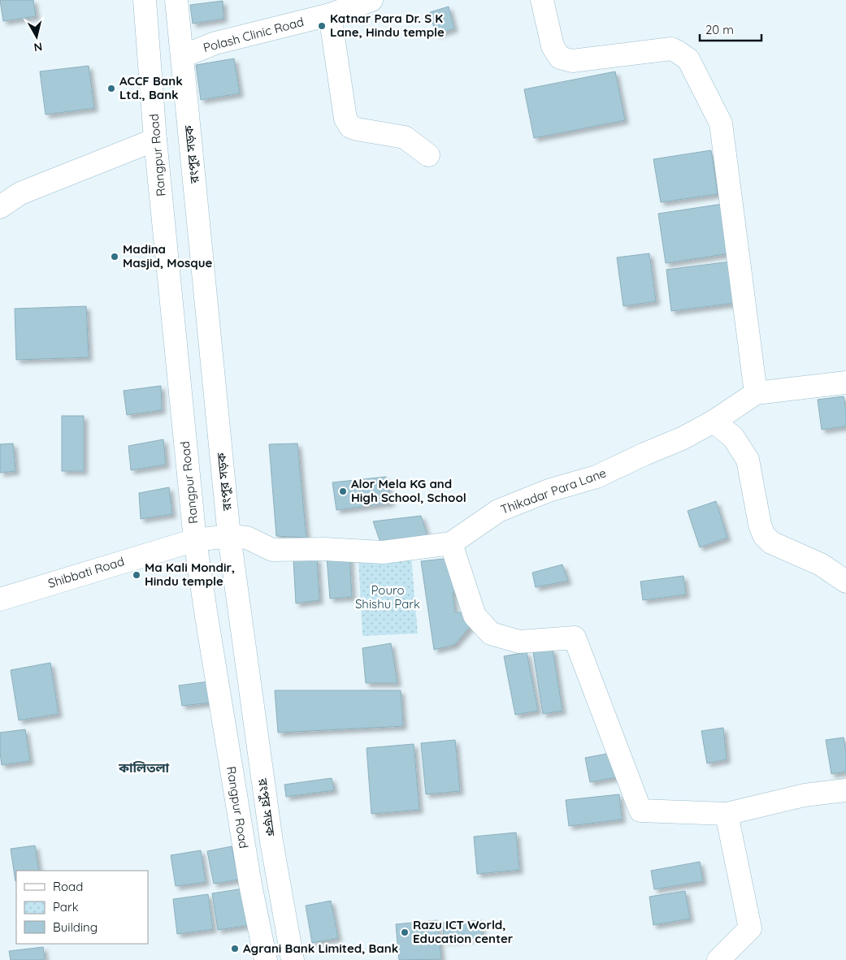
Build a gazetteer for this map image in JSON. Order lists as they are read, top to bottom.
{
  "streets": {
    "main road": [
      "Polash Clinic Road",
      "রংপুর সড়ক",
      "Rangpur Road",
      "Thikadar Para Lane",
      "Shibbati Road"
    ]
  },
  "crossings": [
    ["Polash Clinic Road", "রংপুর সড়ক"],
    ["রংপুর সড়ক", "Thikadar Para Lane"],
    ["রংপুর সড়ক", "Shibbati Road"],
    ["Rangpur Road", "Shibbati Road"],
    ["Thikadar Para Lane", "Shibbati Road"]
  ],
  "districts": ["কালিতলা"],
  "parks": ["Pouro Shishu Park"],
  "places": [
    "Katnar Para Dr. S K Lane, Hindu temple",
    "ACCF Bank Ltd., Bank",
    "Madina Masjid, Mosque",
    "Alor Mela KG and High School, School",
    "Ma Kali Mondir, Hindu temple",
    "Razu ICT World, Education center",
    "Agrani Bank Limited, Bank"
  ],
  "legend": ["Road", "Park", "Building"],
  "scale_bar": "20 m",
  "north": "bottom"
}
